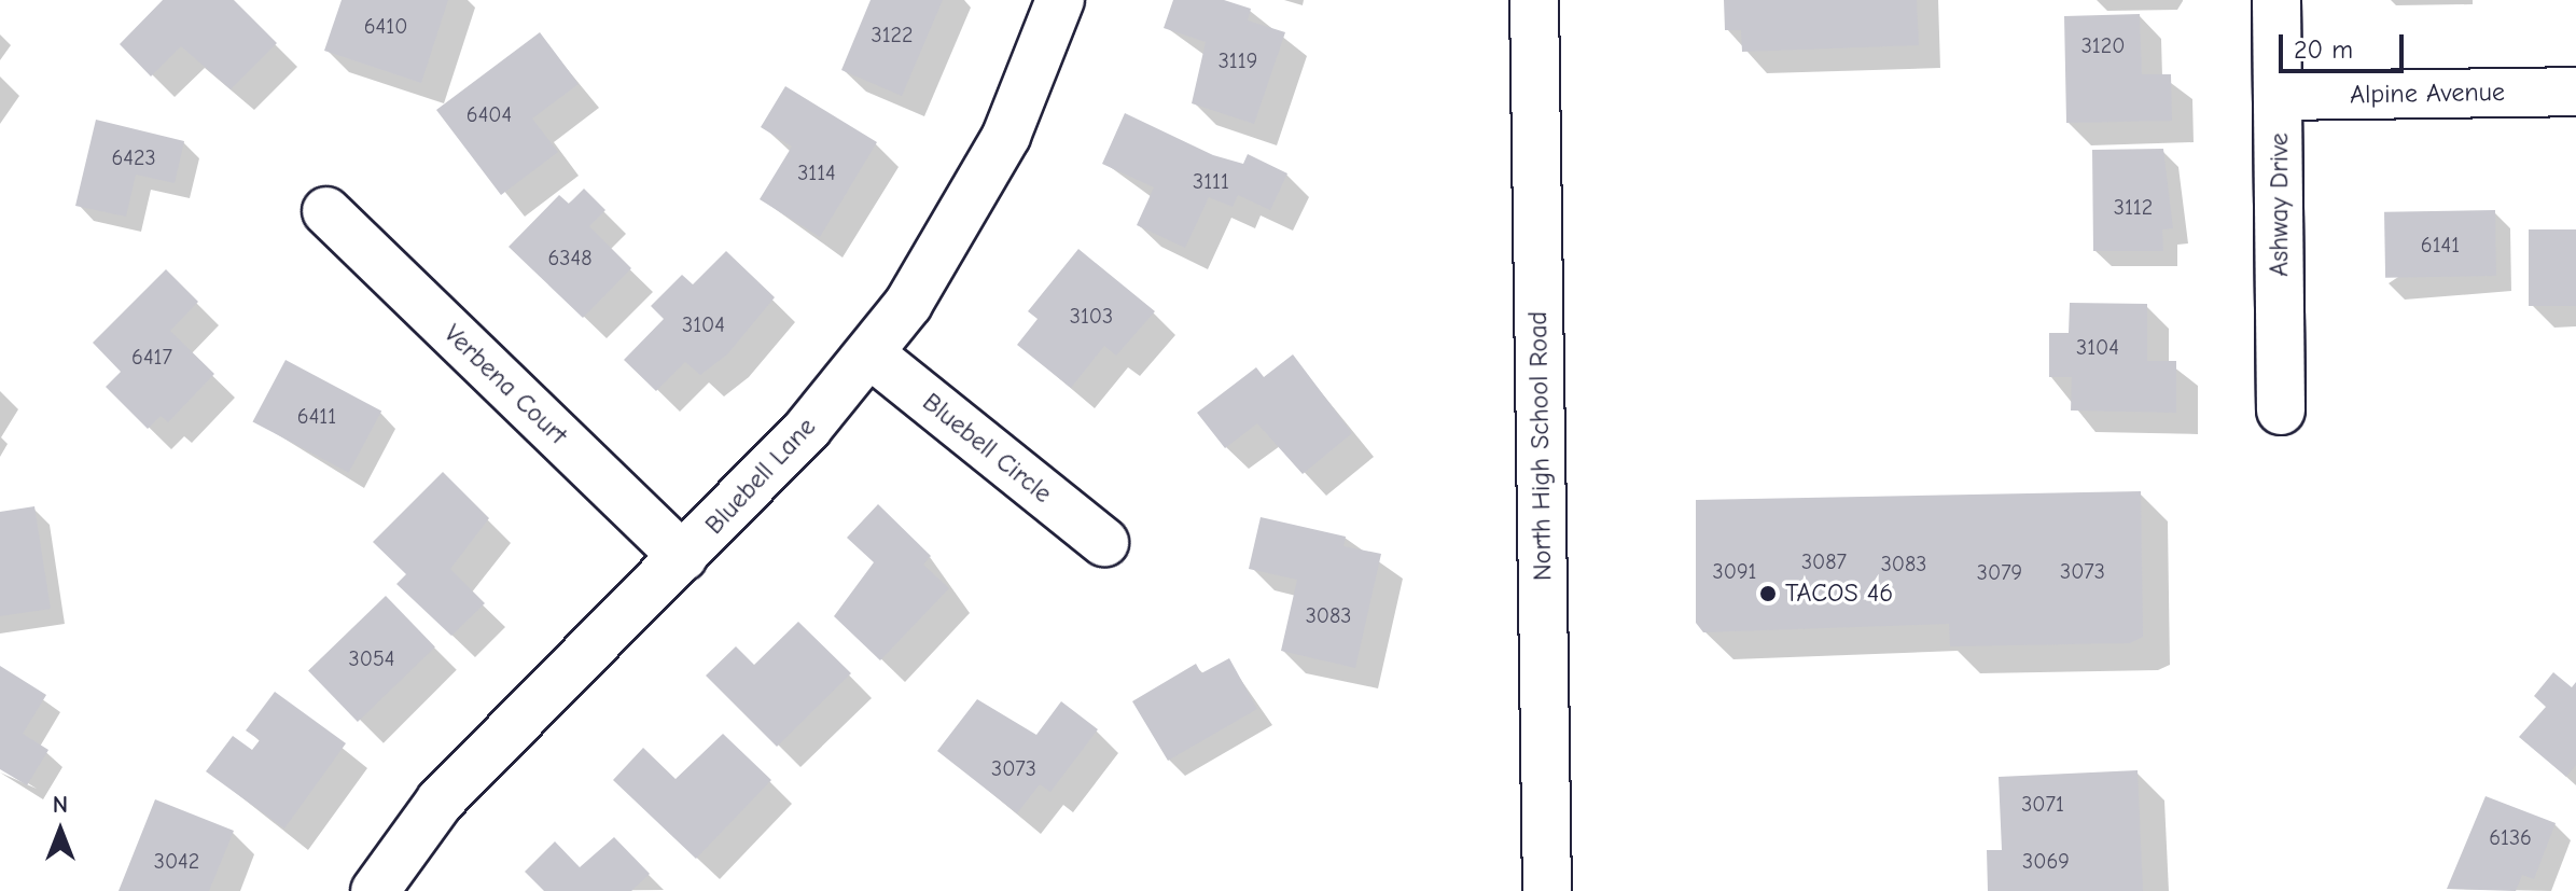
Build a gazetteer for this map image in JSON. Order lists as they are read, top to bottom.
{
  "streets": {
    "street": [
      "Alpine Avenue",
      "Ashway Drive",
      "Verbena Court",
      "North High School Road",
      "Bluebell Circle",
      "Bluebell Lane"
    ]
  },
  "crossings": [
    ["Alpine Avenue", "Ashway Drive"],
    ["Verbena Court", "Bluebell Lane"],
    ["Bluebell Circle", "Bluebell Lane"]
  ],
  "places": ["TACOS 46"],
  "house_numbers": [
    "6410",
    "3122",
    "3120",
    "3119",
    "6404",
    "6423",
    "3114",
    "3111",
    "3112",
    "6141",
    "6348",
    "3103",
    "3104",
    "3104",
    "6417",
    "6411",
    "3087",
    "3083",
    "3091",
    "3073",
    "3079",
    "3083",
    "3054",
    "3073",
    "3071",
    "6136",
    "3042",
    "3069"
  ],
  "scale_bar": "20 m",
  "north": "top"
}
